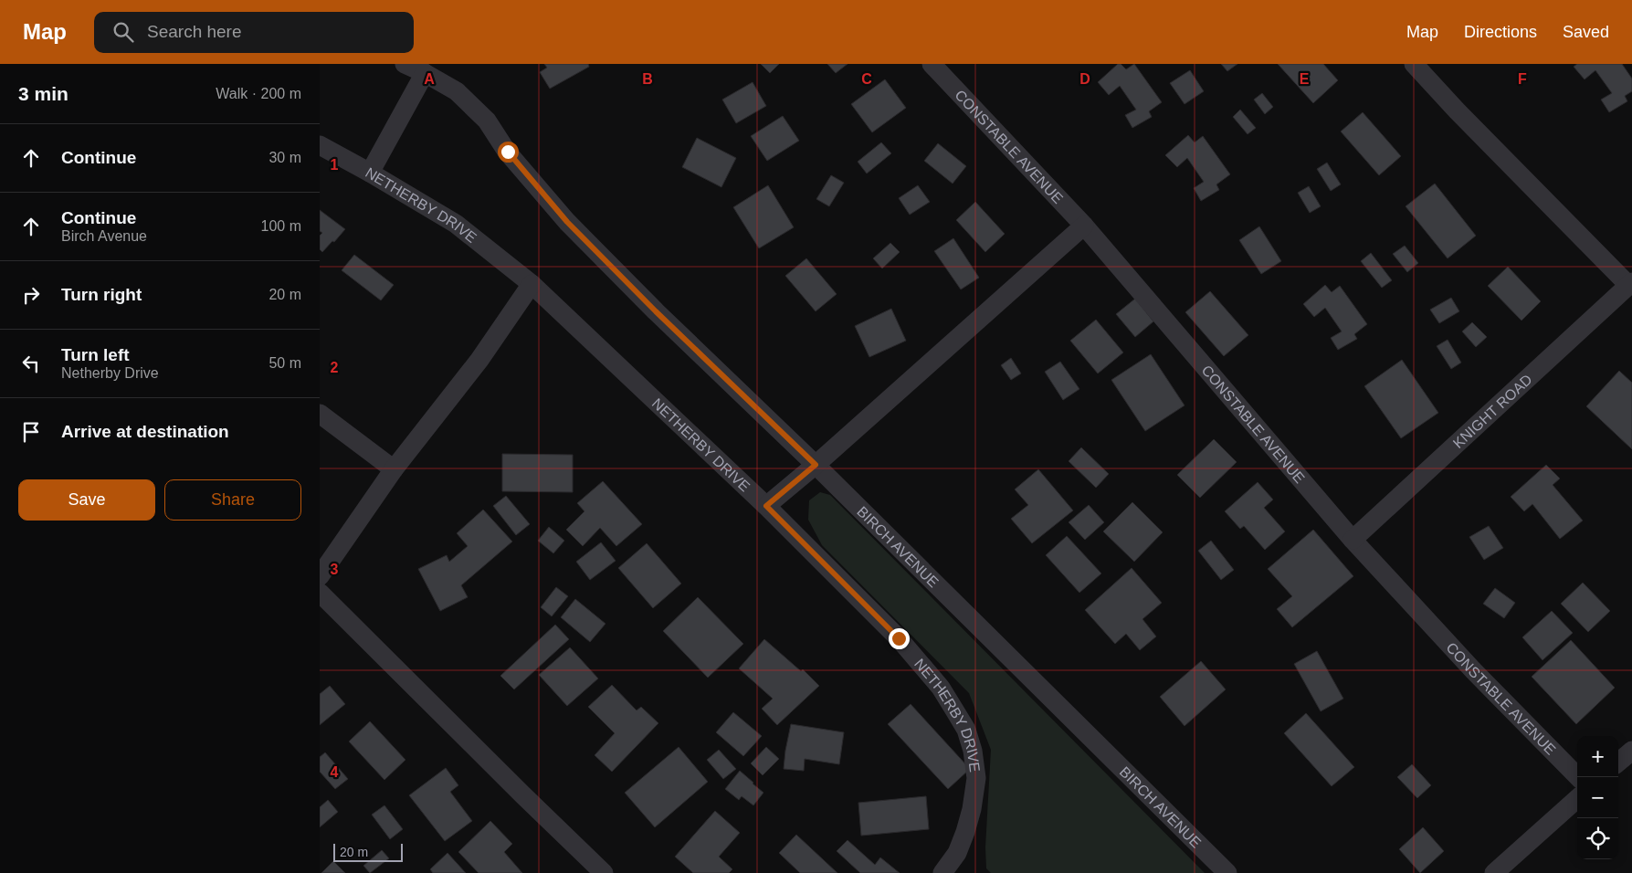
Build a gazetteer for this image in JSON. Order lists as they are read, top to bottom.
{
  "streets": {
    "street": [
      "CONSTABLE AVENUE",
      "NETHERBY DRIVE",
      "KNIGHT ROAD",
      "BIRCH AVENUE"
    ]
  },
  "crossings": [
    ["CONSTABLE AVENUE", "KNIGHT ROAD"]
  ],
  "scale_bar": "20 m",
  "page": {
    "header": "Map",
    "search": "Search here",
    "nav": ["Map", "Directions", "Saved"],
    "heading": ["3 min", "Walk · 200 m"],
    "list": [
      ["Continue", "30 m"],
      ["Continue", "Birch Avenue", "100 m"],
      ["Turn right", "20 m"],
      ["Turn left", "Netherby Drive", "50 m"],
      "Arrive at destination"
    ],
    "buttons": ["Save", "Share"],
    "map_buttons": ["+", "−"],
    "scale": "20 m"
  },
  "grid": {
    "columns": [
      "A",
      "B",
      "C",
      "D",
      "E",
      "F"
    ],
    "rows": [
      "1",
      "2",
      "3",
      "4"
    ]
  }
}
